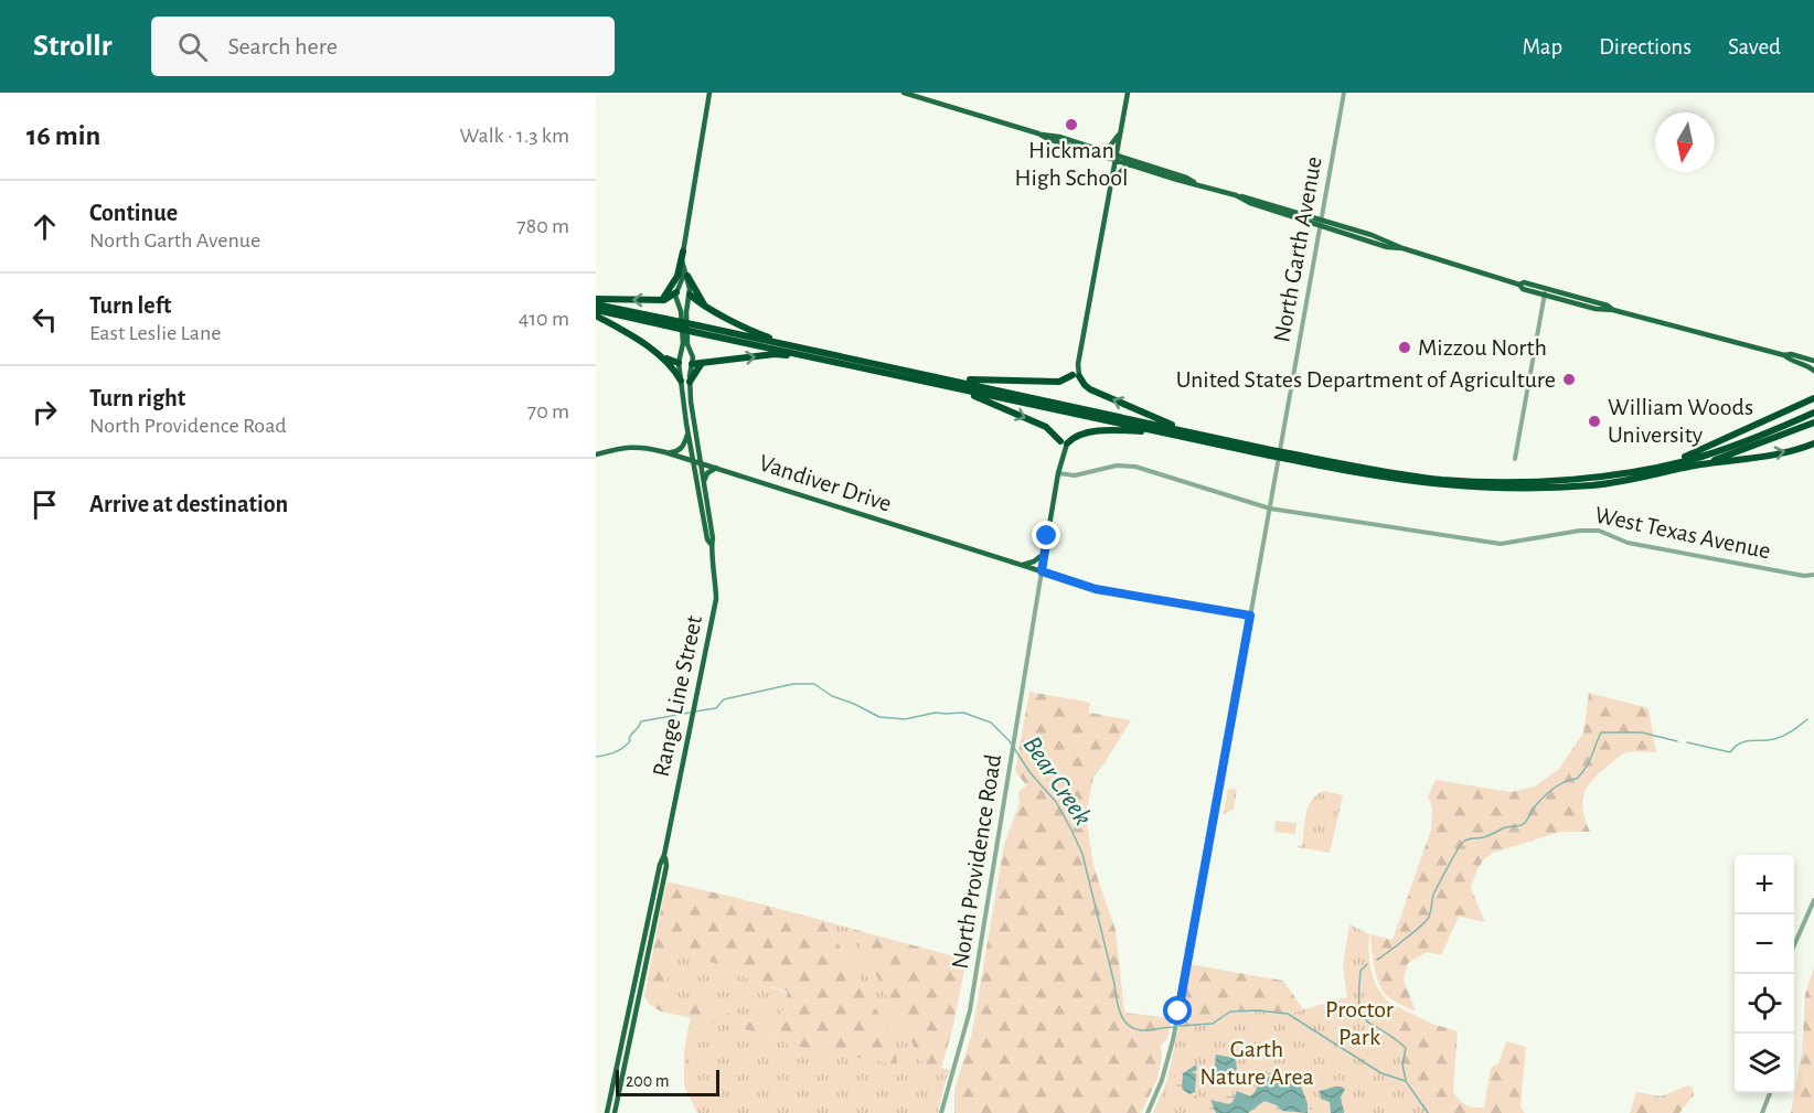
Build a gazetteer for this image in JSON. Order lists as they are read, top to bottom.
{
  "streets": {
    "main road": ["Vandiver Drive", "Range Line Street", "North Providence Road"],
    "street": ["North Garth Avenue", "West Texas Avenue"]
  },
  "crossings": [
    ["North Garth Avenue", "West Texas Avenue"],
    ["Vandiver Drive", "Range Line Street"],
    ["Vandiver Drive", "North Providence Road"],
    ["West Texas Avenue", "North Providence Road"]
  ],
  "water": ["Bear Creek"],
  "parks": ["Proctor Park", "Garth Nature Area"],
  "places": [
    "Hickman High School",
    "Mizzou North",
    "United States Department of Agriculture",
    "William Woods University"
  ],
  "scale_bar": "200 m",
  "north": "bottom",
  "page": {
    "header": "Strollr",
    "search": "Search here",
    "nav": ["Map", "Directions", "Saved"],
    "heading": ["16 min", "Walk · 1.3 km"],
    "list": [
      ["Continue", "North Garth Avenue", "780 m"],
      ["Turn left", "East Leslie Lane", "410 m"],
      ["Turn right", "North Providence Road", "70 m"],
      "Arrive at destination"
    ],
    "map_buttons": ["+", "−"],
    "scale": "200 m"
  }
}
